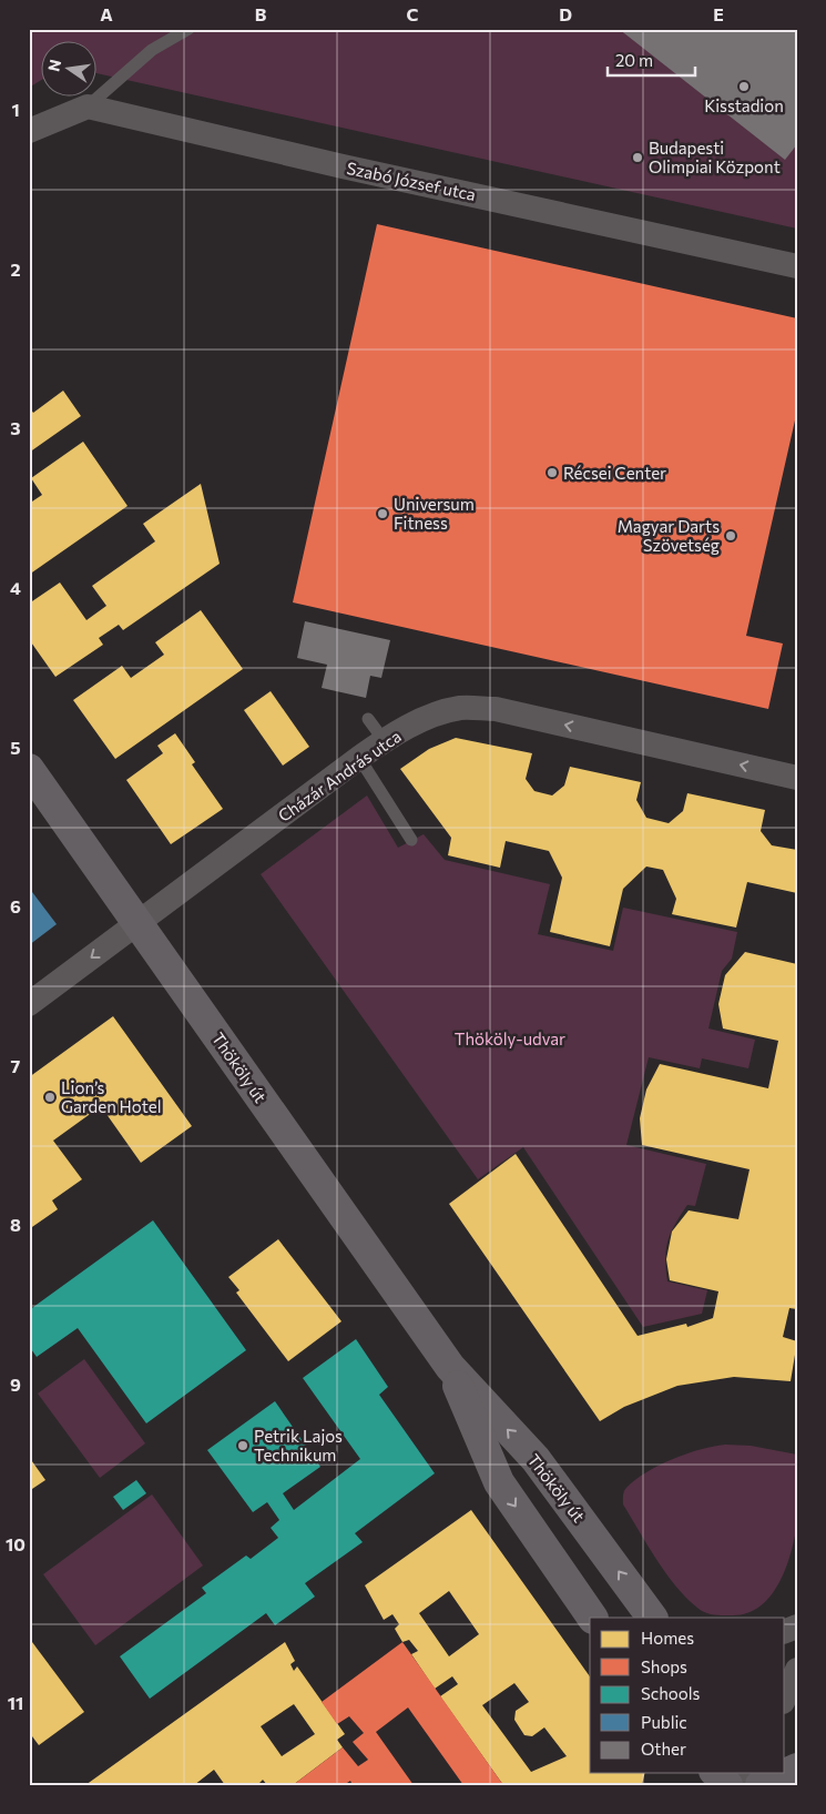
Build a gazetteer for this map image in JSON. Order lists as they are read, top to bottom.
{
  "streets": {
    "main road": ["Thököly út"],
    "street": ["Szabó József utca", "Cházár András utca"]
  },
  "crossings": [
    ["Cházár András utca", "Thököly út"]
  ],
  "one_way": ["Cházár András utca"],
  "parks": ["Thököly-udvar"],
  "places": [
    "Kisstadion",
    "Budapesti Olimpiai Központ",
    "Récsei Center",
    "Universum Fitness",
    "Magyar Darts Szövetség",
    "Lion’s Garden Hotel",
    "Petrik Lajos Technikum"
  ],
  "legend": [
    "Homes",
    "Shops",
    "Schools",
    "Public",
    "Other"
  ],
  "scale_bar": "20 m",
  "north": "left",
  "grid": {
    "columns": [
      "A",
      "B",
      "C",
      "D",
      "E"
    ],
    "rows": [
      "1",
      "2",
      "3",
      "4",
      "5",
      "6",
      "7",
      "8",
      "9",
      "10",
      "11"
    ]
  }
}
